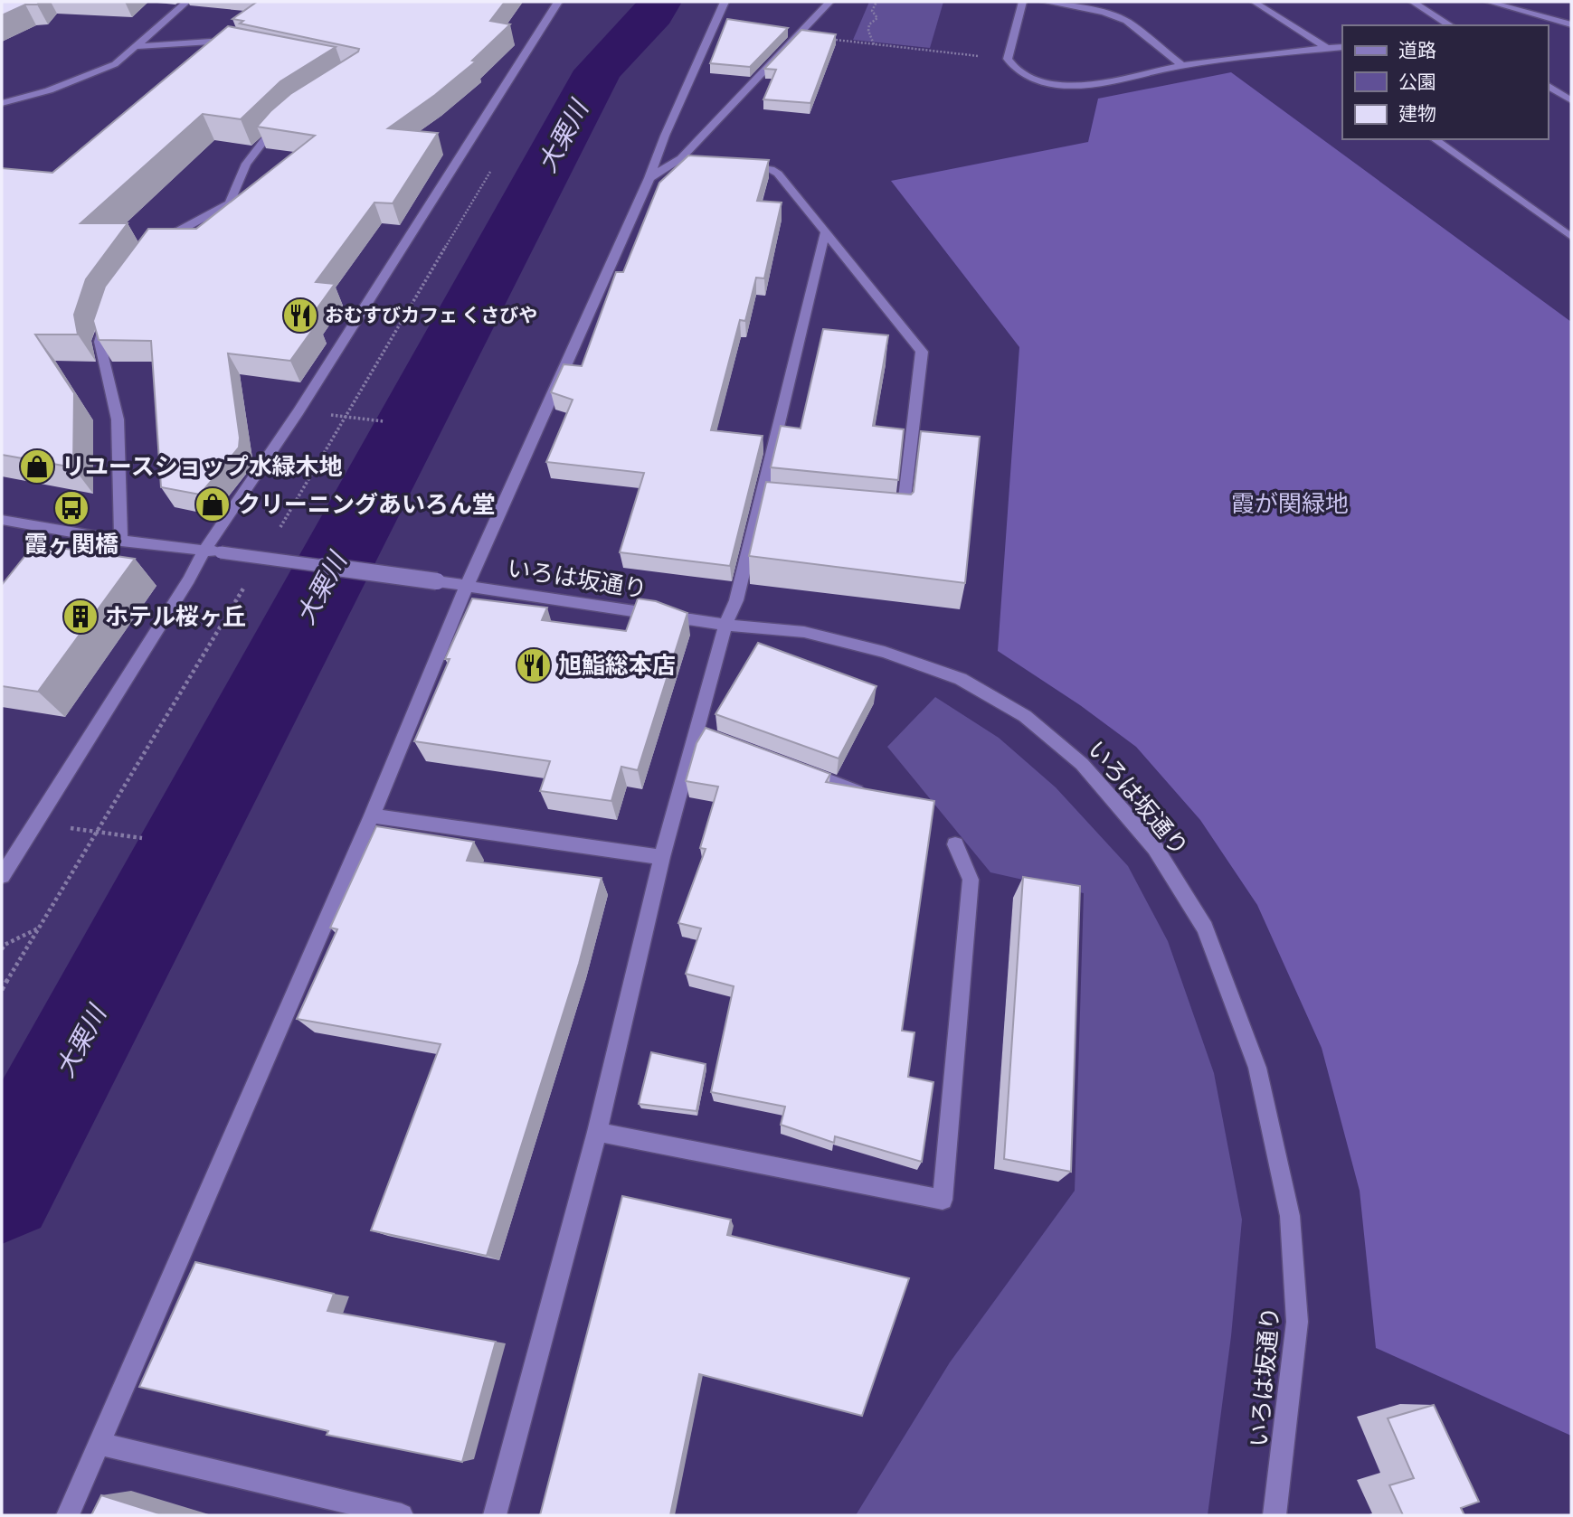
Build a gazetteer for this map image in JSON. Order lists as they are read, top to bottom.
{
  "streets": {
    "street": ["いろは坂通り"]
  },
  "water": ["大栗川"],
  "parks": ["霞が関緑地"],
  "places": {
    "restaurant": ["おむすびカフェ くさびや", "旭鮨総本店"],
    "shop": ["リユースショップ水緑木地", "クリーニングあいろん堂"],
    "bus stop": ["霞ヶ関橋"],
    "building": ["ホテル桜ヶ丘"]
  },
  "legend": ["道路", "公園", "建物"]
}
